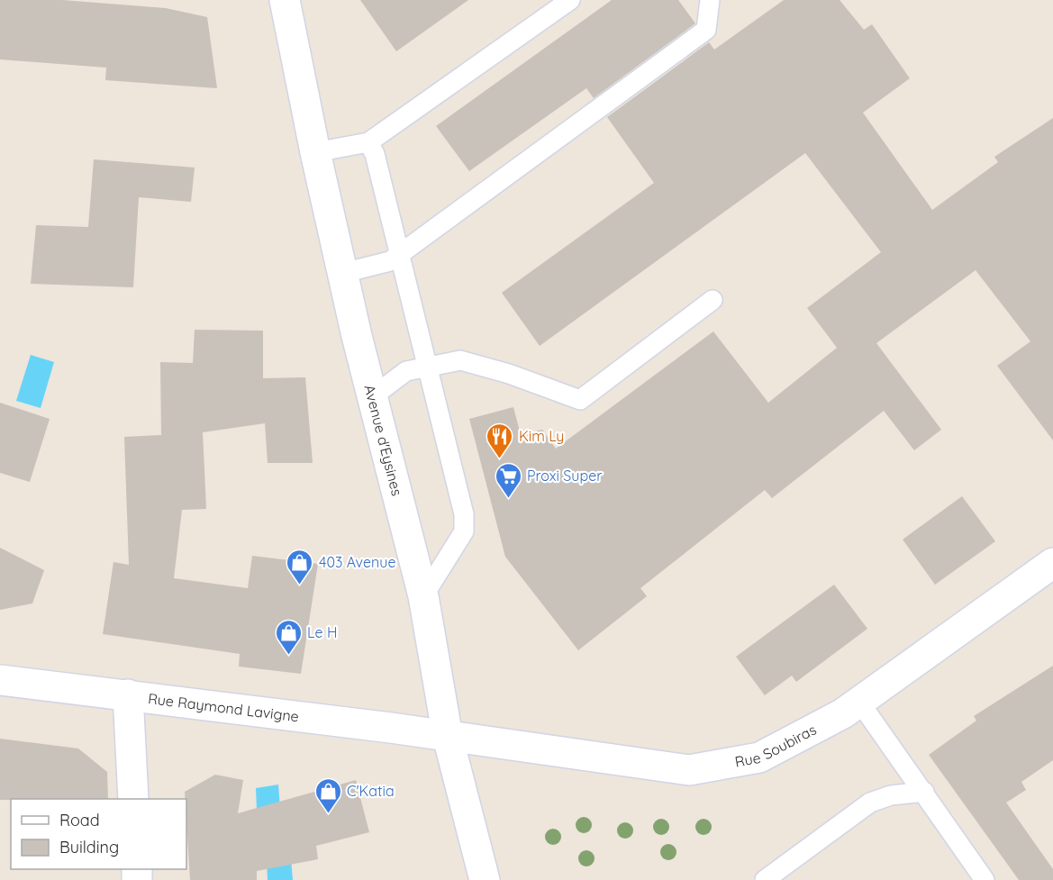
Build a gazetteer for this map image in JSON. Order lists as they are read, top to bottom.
{
  "streets": {
    "street": ["Avenue d'Eysines", "Rue Raymond Lavigne", "Rue Soubiras"]
  },
  "crossings": [
    ["Avenue d'Eysines", "Rue Raymond Lavigne"],
    ["Avenue d'Eysines", "Rue Soubiras"],
    ["Rue Raymond Lavigne", "Rue Soubiras"]
  ],
  "places": {
    "restaurant": ["Kim Ly"],
    "supermarket": ["Proxi Super"],
    "shop": ["403 Avenue", "Le H", "C'Katia"]
  },
  "legend": ["Road", "Building"]
}
